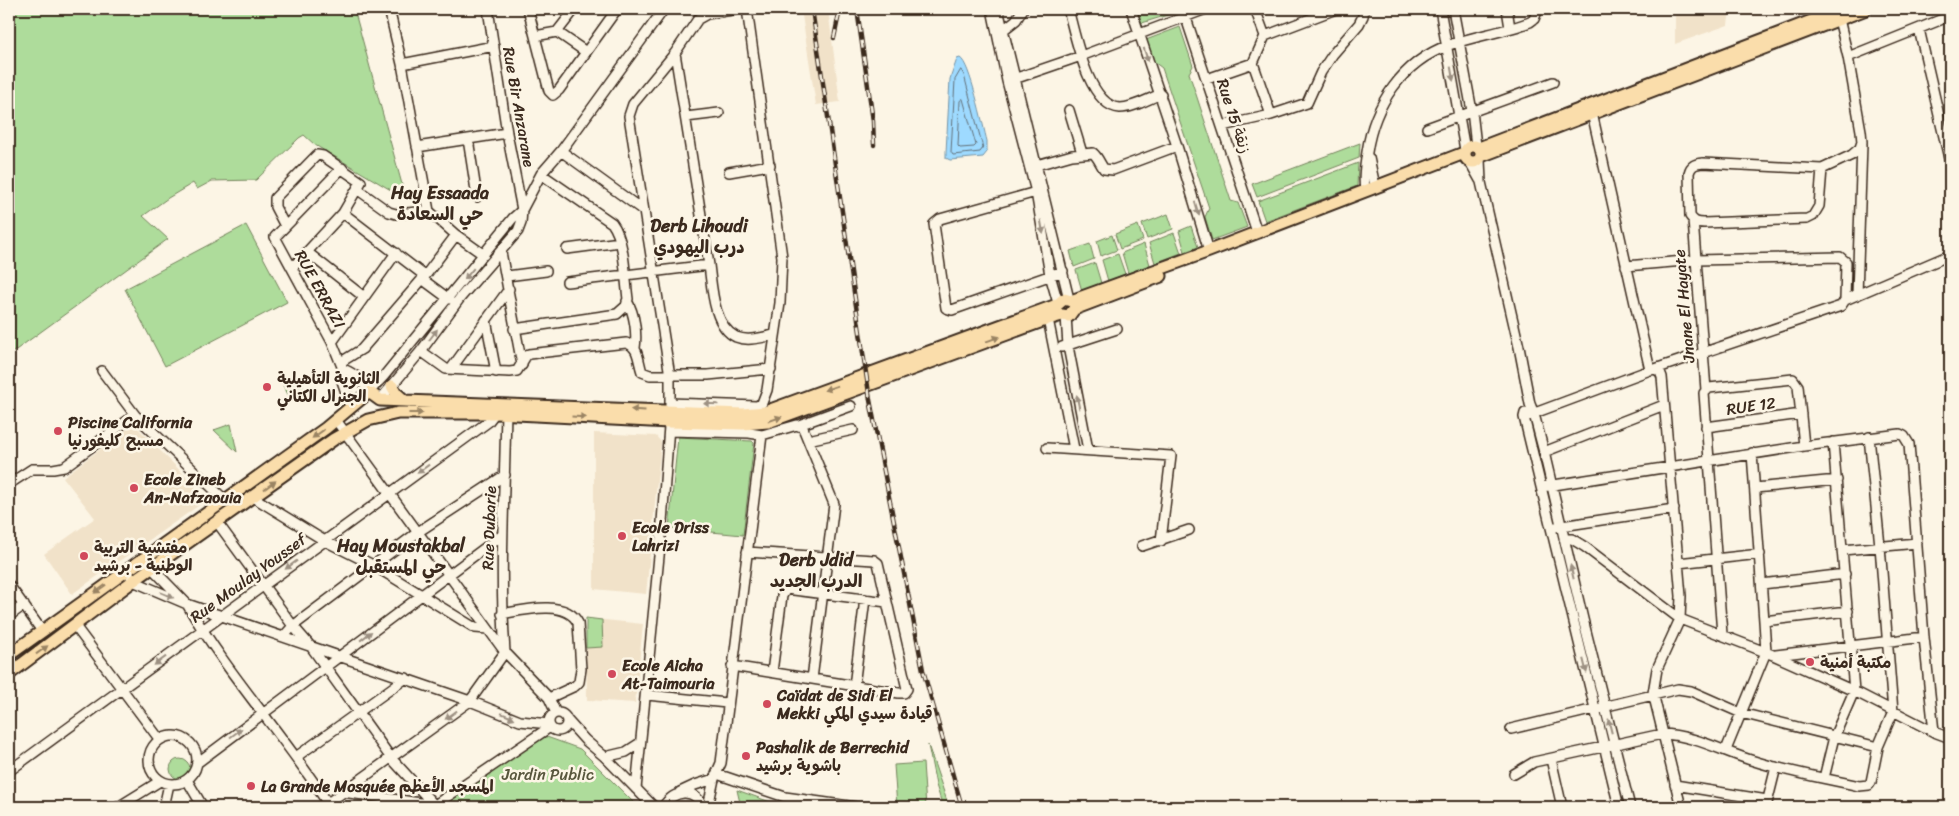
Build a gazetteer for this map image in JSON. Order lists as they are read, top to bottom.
{
  "streets": {
    "street": [
      "Rue Bir Anzarane",
      "Rue 15 زنقة",
      "RUE ERRAZI",
      "Jnane El Hayate",
      "RUE 12",
      "Rue Dubarie",
      "Rue Moulay Youssef"
    ]
  },
  "crossings": [
    ["Jnane El Hayate", "RUE 12"],
    ["Rue Dubarie", "Rue Moulay Youssef"]
  ],
  "districts": [
    "Hay Essaada حي السعادة",
    "Derb Lihoudi درب اليهودي",
    "Hay Moustakbal حي المستقبل",
    "Derb Jdid الدرب الجديد"
  ],
  "parks": ["Jardin Public"],
  "places": [
    "الثانوية التأهيلية الجنرال الكتاني",
    "Piscine California مسبح كليفورنيا",
    "Ecole Zineb An-Nafzaouia",
    "Ecole Driss Lahrizi",
    "مفتشية التربية الوطنية - برشيد",
    "مكتبة أمنية",
    "Ecole Aicha At-Taimouria",
    "Caïdat de Sidi El Mekki قيادة سيدي المكي",
    "Pashalik de Berrechid باشوية برشيد",
    "La Grande Mosquée المسجد الأعظم"
  ]
}
